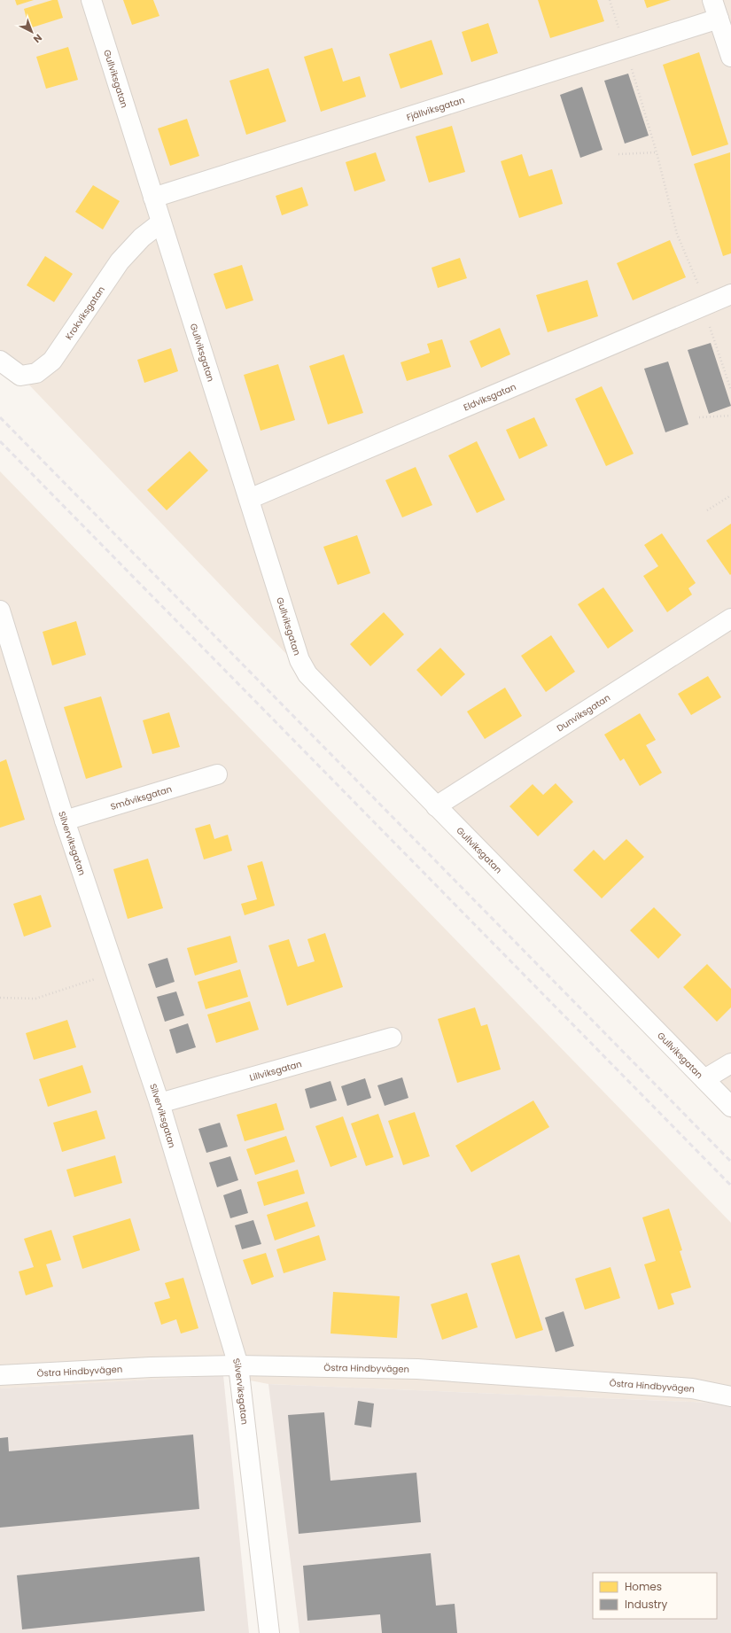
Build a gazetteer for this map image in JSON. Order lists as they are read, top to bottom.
{
  "streets": {
    "street": [
      "Gullviksgatan",
      "Fjällviksgatan",
      "Krokviksgatan",
      "Eldviksgatan",
      "Dunviksgatan",
      "Småviksgatan",
      "Silverviksgatan",
      "Lillviksgatan",
      "Östra Hindbyvägen"
    ]
  },
  "crossings": [
    ["Gullviksgatan", "Fjällviksgatan"],
    ["Gullviksgatan", "Krokviksgatan"],
    ["Gullviksgatan", "Eldviksgatan"],
    ["Gullviksgatan", "Dunviksgatan"],
    ["Småviksgatan", "Silverviksgatan"],
    ["Silverviksgatan", "Lillviksgatan"],
    ["Silverviksgatan", "Östra Hindbyvägen"]
  ],
  "legend": ["Homes", "Industry"],
  "north": "bottom right"
}
